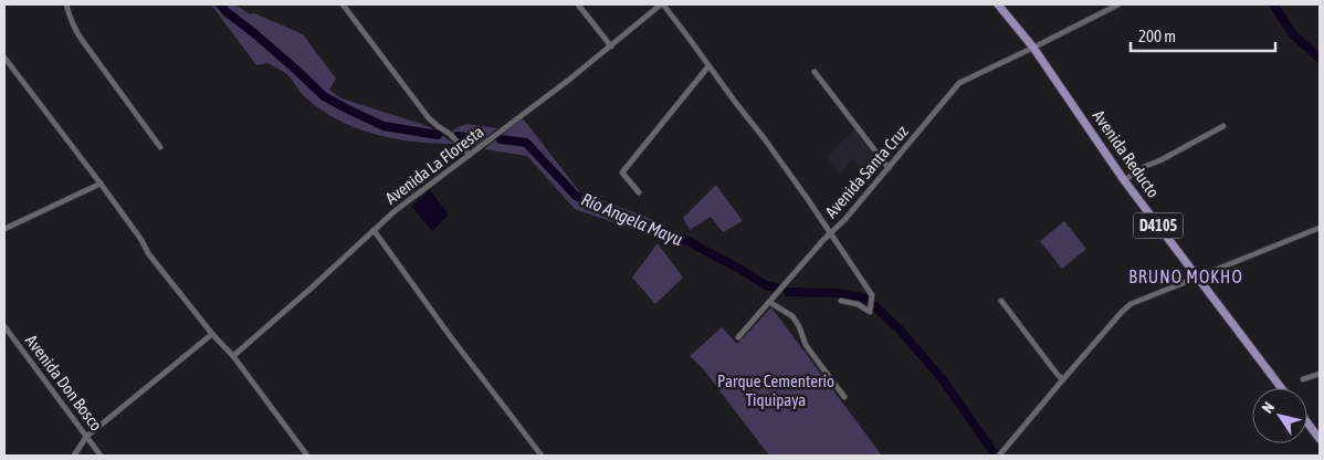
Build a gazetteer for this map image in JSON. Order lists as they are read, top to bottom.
{
  "streets": {
    "main road": ["Avenida Reducto", "D4105"],
    "street": ["Avenida La Floresta", "Avenida Santa Cruz", "Avenida Don Bosco"]
  },
  "crossings": [
    ["Avenida Reducto", "Avenida Santa Cruz"]
  ],
  "districts": ["BRUNO MOKHO"],
  "water": ["Río Angela Mayu"],
  "parks": ["Parque Cementerio Tiquipaya"],
  "scale_bar": "200 m",
  "north": "top left"
}
